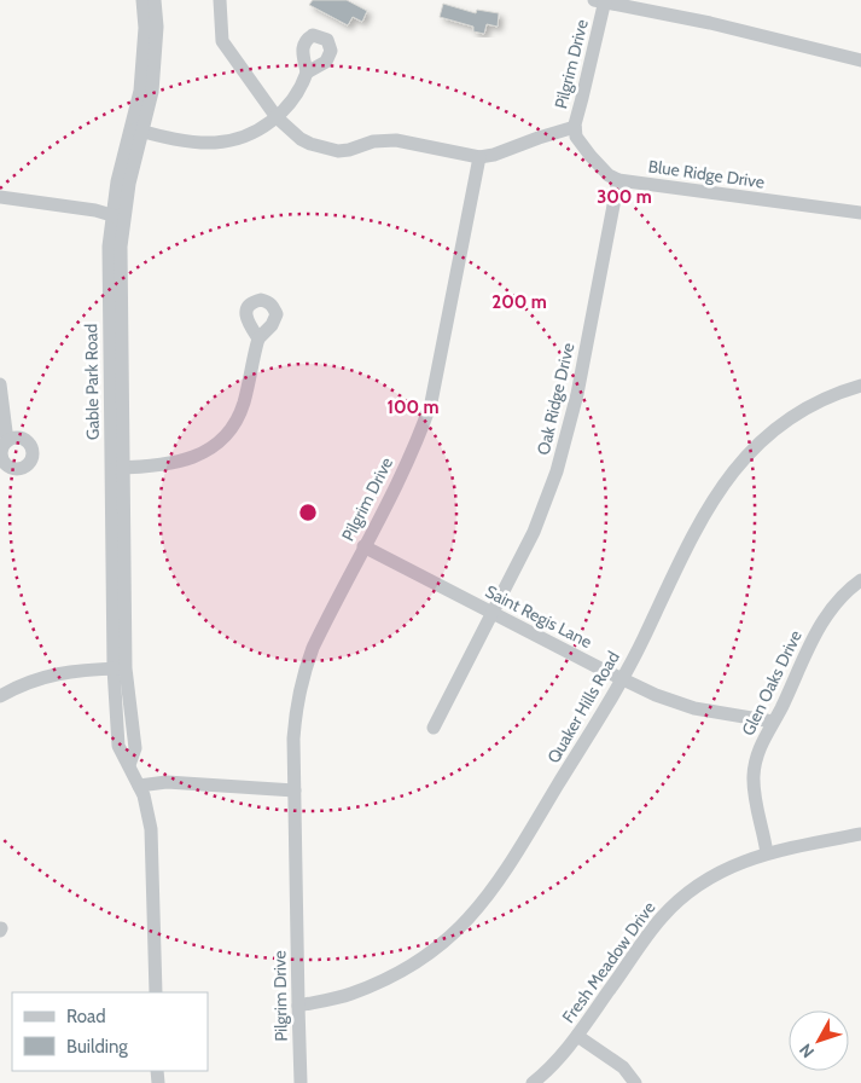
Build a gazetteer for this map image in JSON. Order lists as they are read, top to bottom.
{
  "streets": {
    "street": [
      "Pilgrim Drive",
      "Blue Ridge Drive",
      "Gable Park Road",
      "Oak Ridge Drive",
      "Saint Regis Lane",
      "Glen Oaks Drive",
      "Quaker Hills Road",
      "Fresh Meadow Drive"
    ]
  },
  "crossings": [
    ["Pilgrim Drive", "Saint Regis Lane"],
    ["Pilgrim Drive", "Quaker Hills Road"],
    ["Blue Ridge Drive", "Oak Ridge Drive"],
    ["Oak Ridge Drive", "Saint Regis Lane"],
    ["Saint Regis Lane", "Glen Oaks Drive"],
    ["Saint Regis Lane", "Quaker Hills Road"],
    ["Glen Oaks Drive", "Fresh Meadow Drive"]
  ],
  "legend": ["Road", "Building"],
  "north": "bottom left",
  "rings": ["300 m", "200 m", "100 m"]
}
